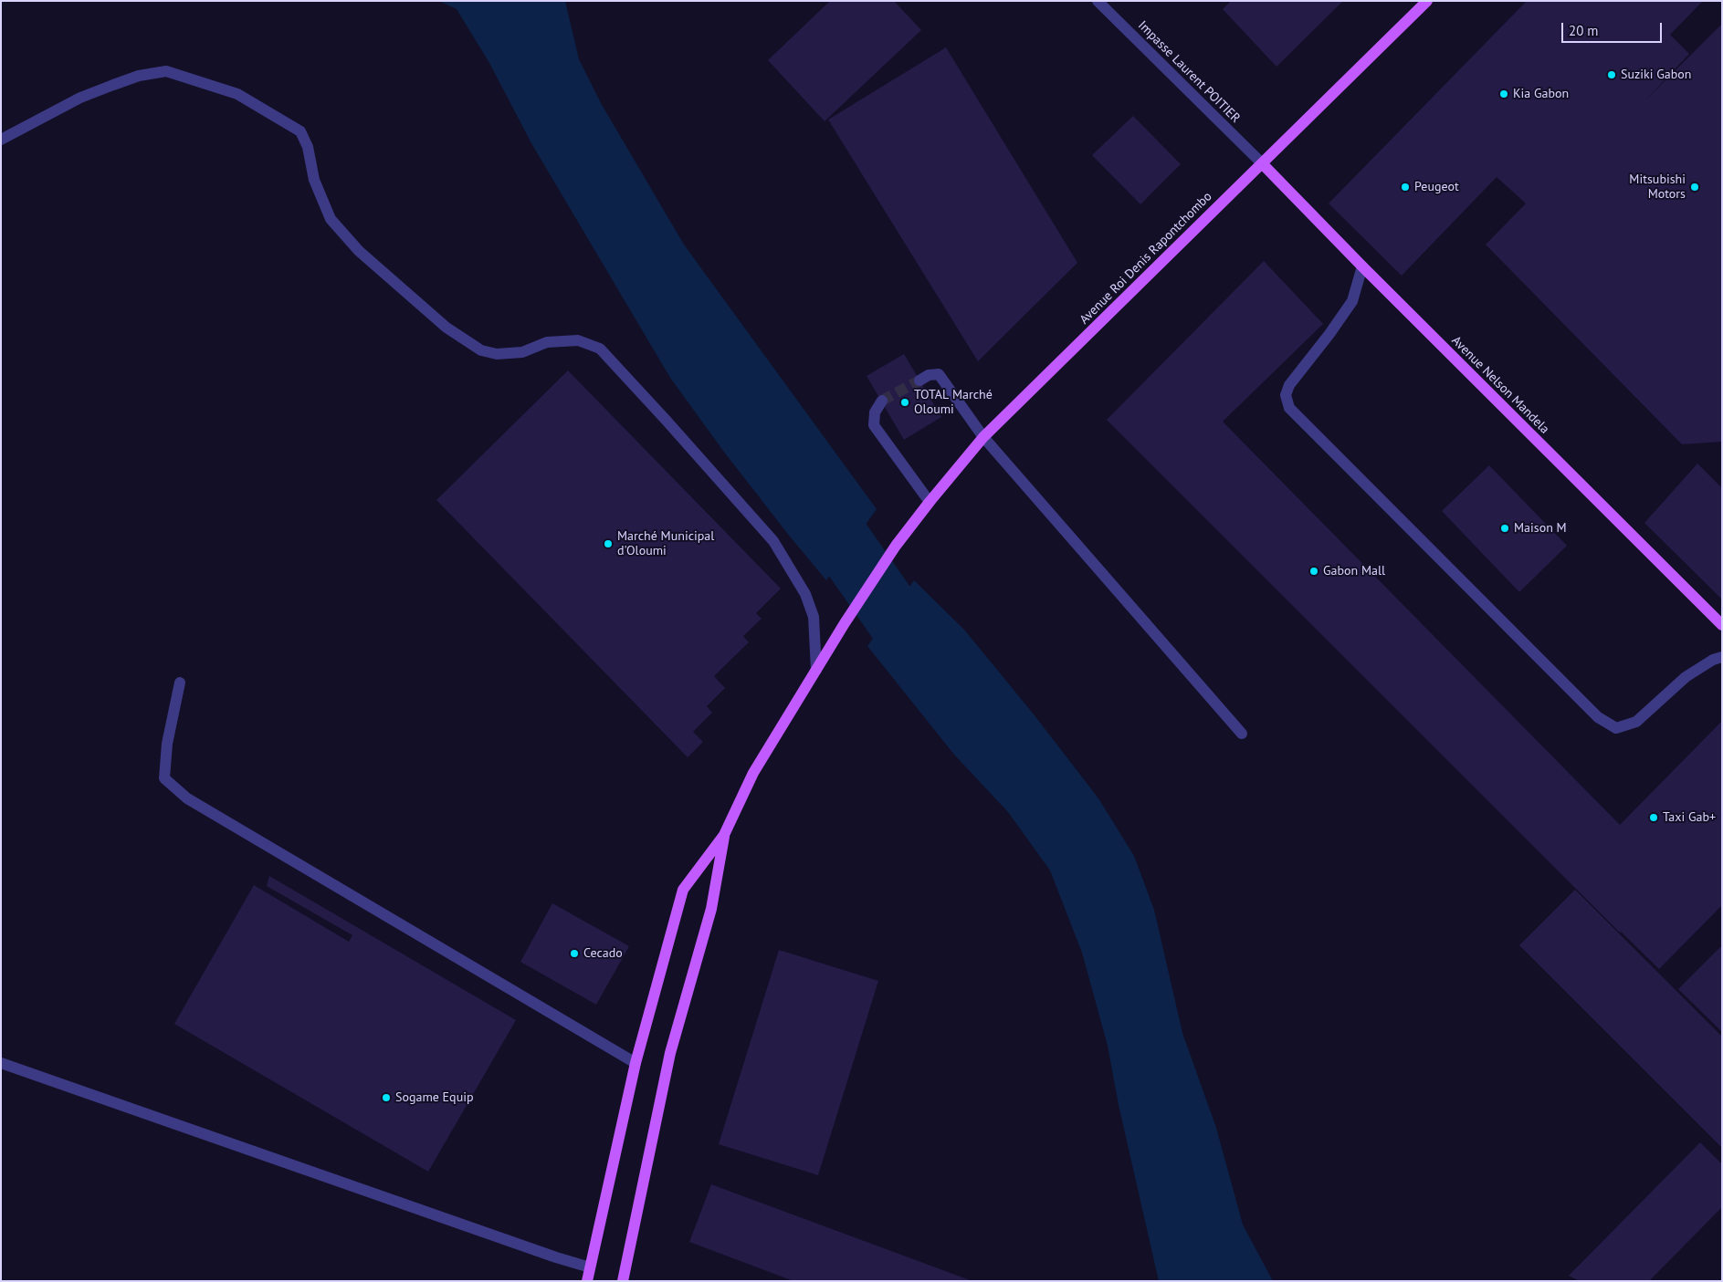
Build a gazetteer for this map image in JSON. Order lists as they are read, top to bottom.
{
  "streets": {
    "main road": ["Avenue Roi Denis Rapontchombo", "Avenue Nelson Mandela"],
    "street": ["Impasse Laurent POITIER"]
  },
  "crossings": [
    ["Impasse Laurent POITIER", "Avenue Roi Denis Rapontchombo"],
    ["Impasse Laurent POITIER", "Avenue Nelson Mandela"],
    ["Avenue Roi Denis Rapontchombo", "Avenue Nelson Mandela"]
  ],
  "places": [
    "Suziki Gabon",
    "Kia Gabon",
    "Peugeot",
    "Mitsubishi Motors",
    "TOTAL Marché Oloumi",
    "Maison M",
    "Marché Municipal d'Oloumi",
    "Gabon Mall",
    "Taxi Gab+",
    "Cecado",
    "Sogame Equip"
  ],
  "scale_bar": "20 m"
}
